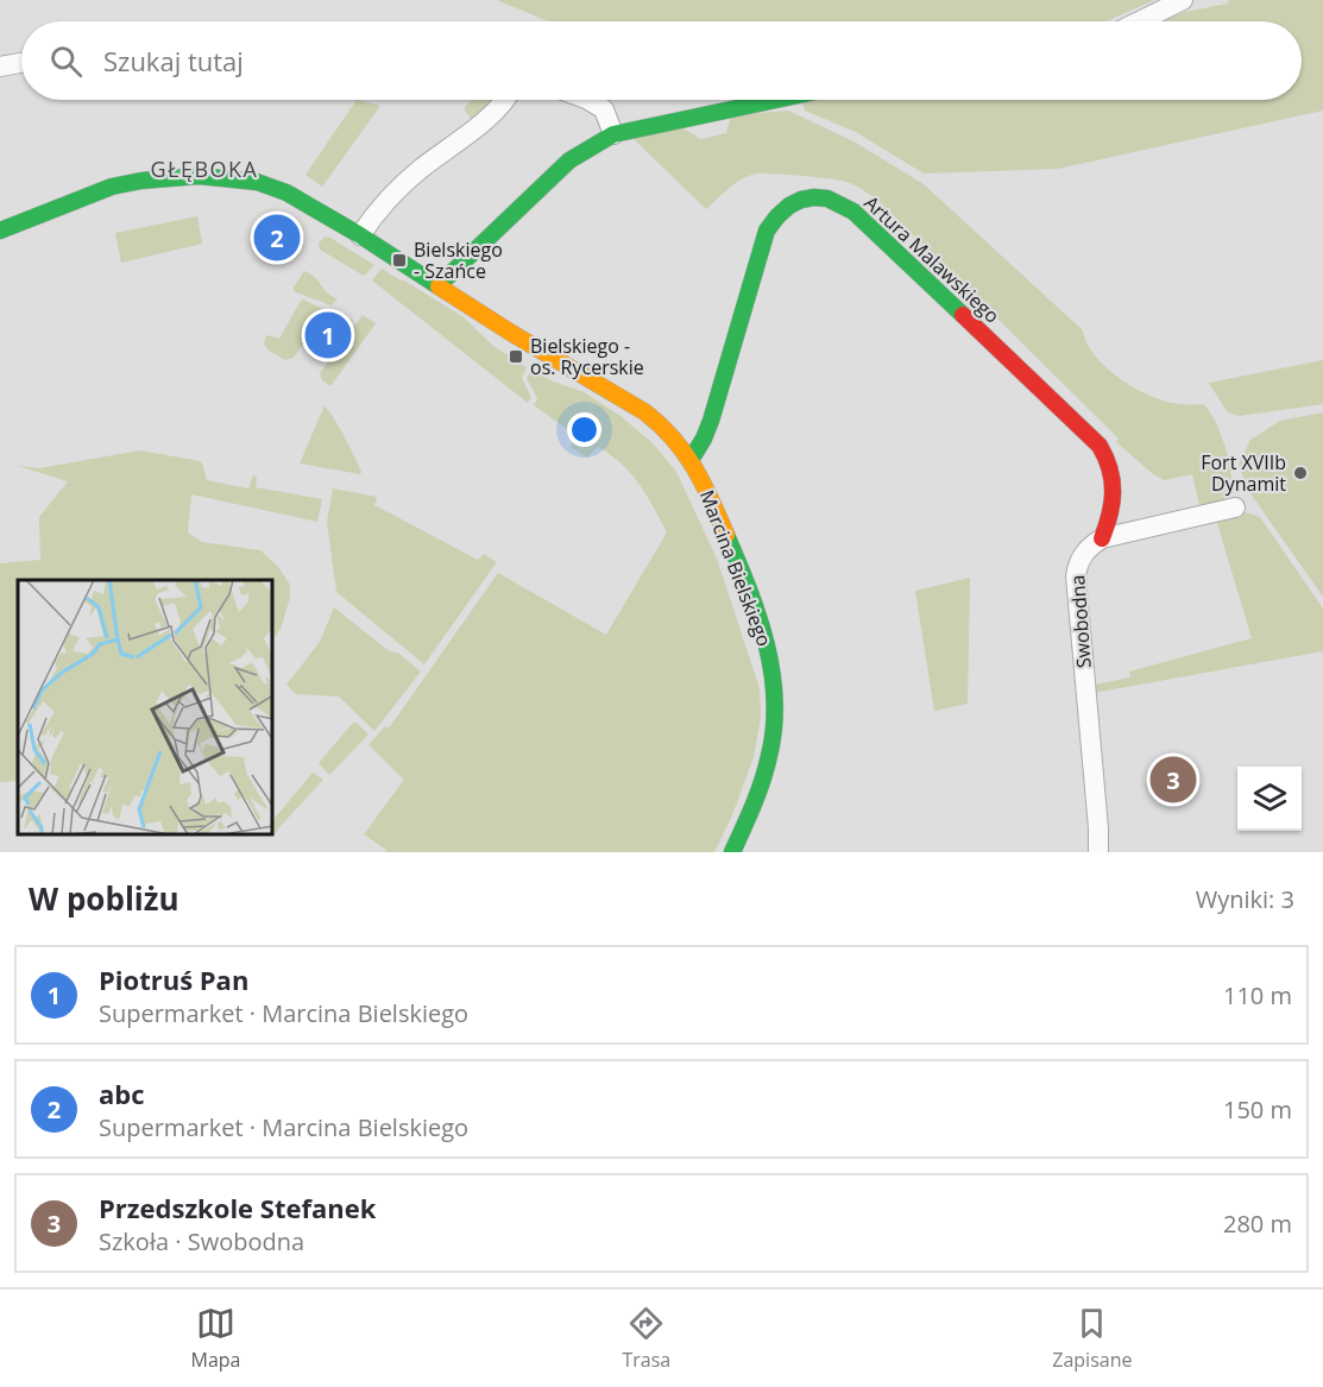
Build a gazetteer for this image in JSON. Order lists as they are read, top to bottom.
{
  "streets": {
    "street": ["Artura Malawskiego", "Marcina Bielskiego", "Swobodna"]
  },
  "crossings": [
    ["Artura Malawskiego", "Marcina Bielskiego"],
    ["Artura Malawskiego", "Swobodna"]
  ],
  "districts": ["GŁĘBOKA"],
  "places": {
    "transit": ["Bielskiego - Szańce", "Bielskiego - os. Rycerskie"],
    "other": ["Fort XVIIb Dynamit"]
  },
  "page": {
    "search": "Szukaj tutaj",
    "pins": ["2", "1", "3"],
    "heading": ["W pobliżu", "Wyniki: 3"],
    "list": [
      {
        "mark": "1",
        "name": "Piotruś Pan",
        "note": "Supermarket · Marcina Bielskiego",
        "value": "110 m"
      },
      {
        "mark": "2",
        "name": "abc",
        "note": "Supermarket · Marcina Bielskiego",
        "value": "150 m"
      },
      {
        "mark": "3",
        "name": "Przedszkole Stefanek",
        "note": "Szkoła · Swobodna",
        "value": "280 m"
      }
    ],
    "nav": ["Mapa", "Trasa", "Zapisane"]
  }
}
